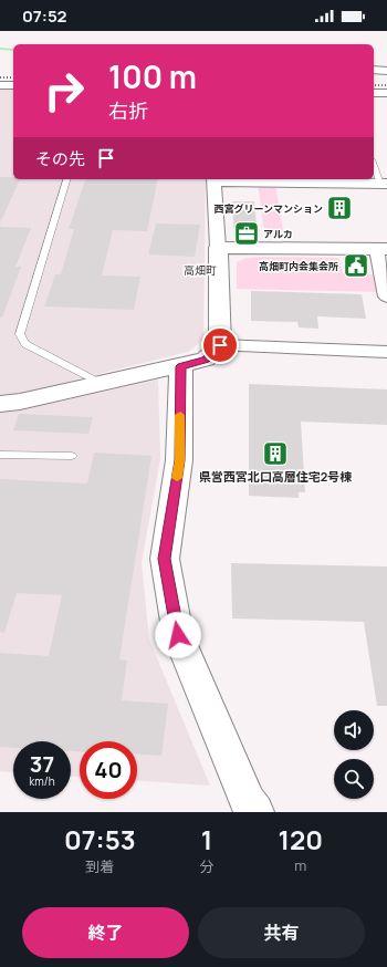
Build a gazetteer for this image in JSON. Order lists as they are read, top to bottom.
{
  "districts": ["高畑町"],
  "places": {
    "building": ["西宮グリーンマンション", "県営西宮北口高層住宅2号棟"],
    "office": ["アルカ"],
    "public building": ["高畑町内会集会所"]
  },
  "page": {
    "status": "07:52",
    "turn": ["100 m", "右折"],
    "then": "その先",
    "speed": "37 km/h",
    "limit": "40",
    "eta": [
      "07:53",
      "到着",
      "1",
      "分",
      "120",
      "m"
    ],
    "buttons": ["終了", "共有"]
  }
}
